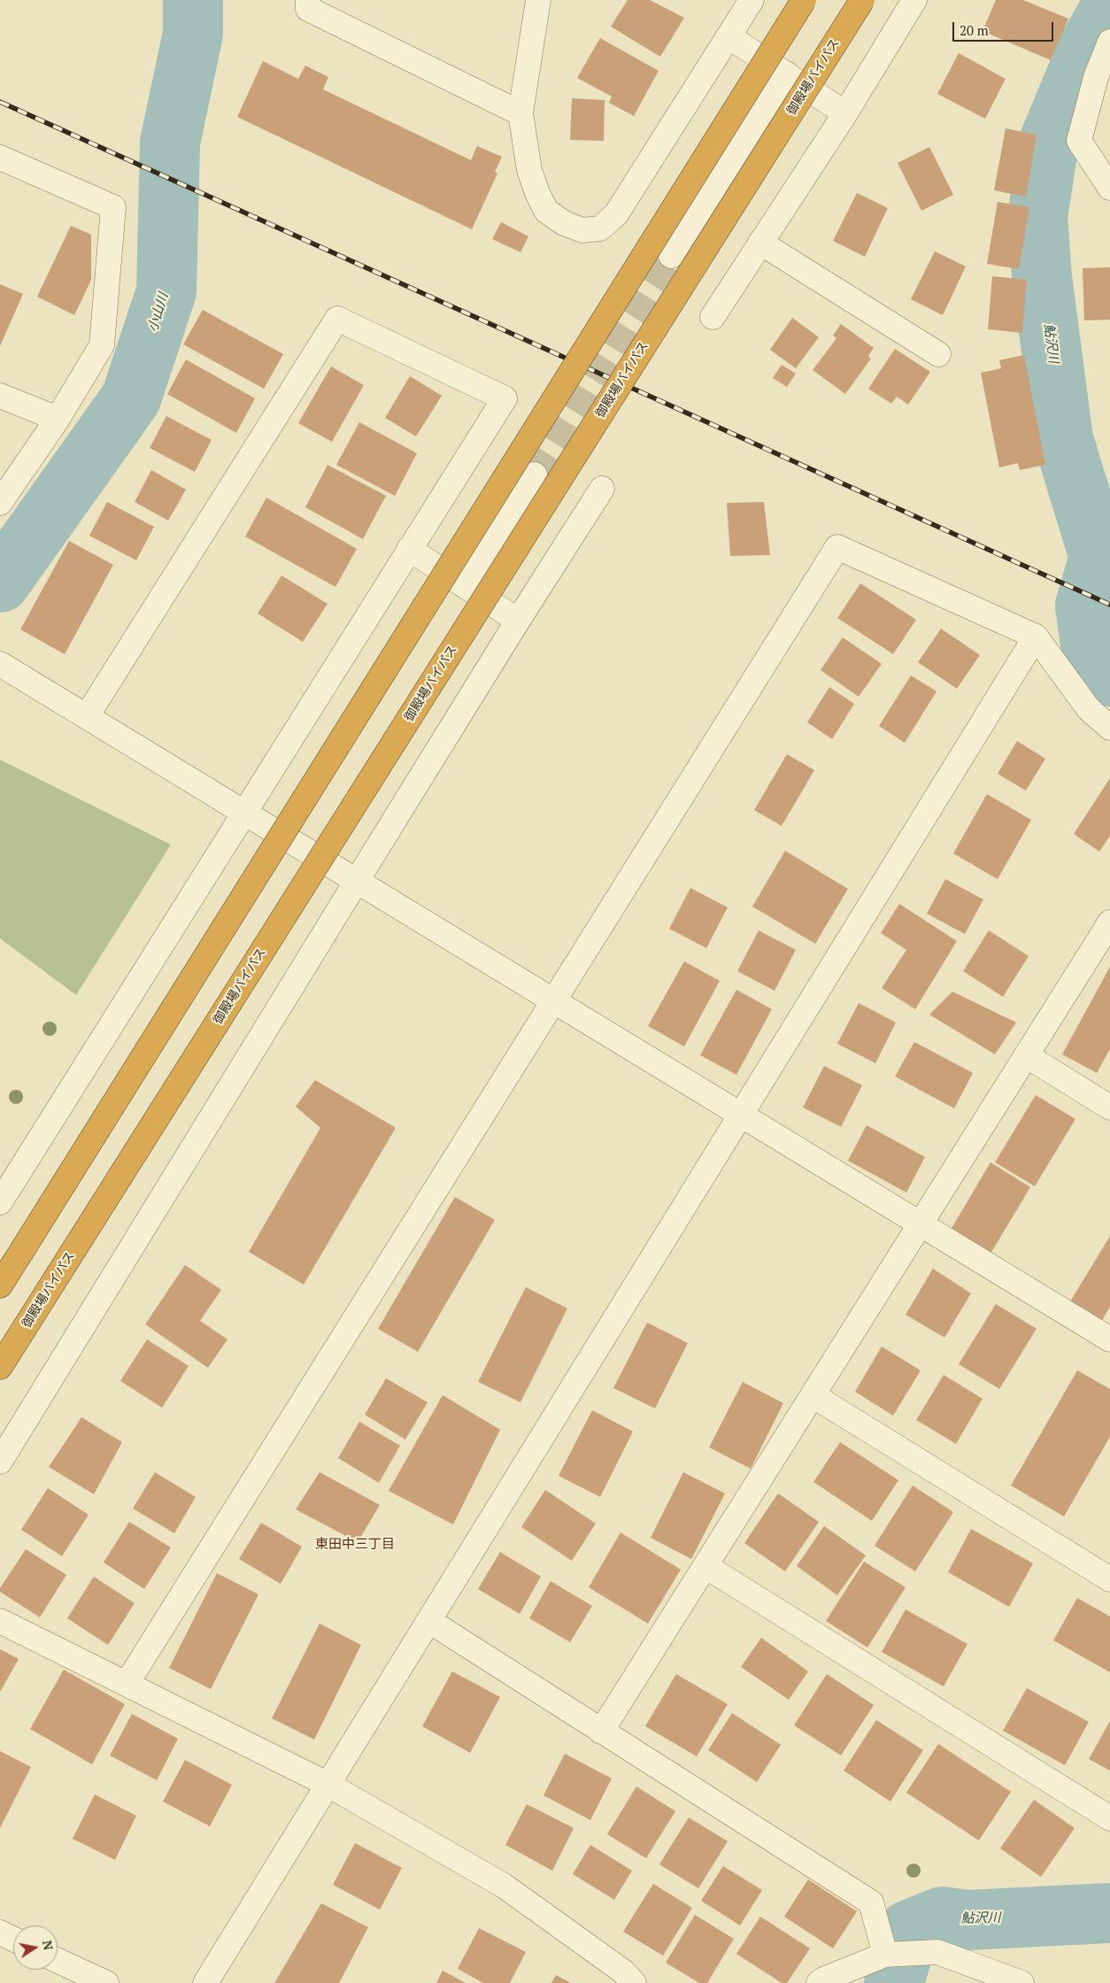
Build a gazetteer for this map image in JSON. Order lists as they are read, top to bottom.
{
  "streets": {
    "highway": ["御殿場バイパス"]
  },
  "districts": ["東田中三丁目"],
  "water": ["小山川", "鮎沢川"],
  "scale_bar": "20 m",
  "north": "right"
}
